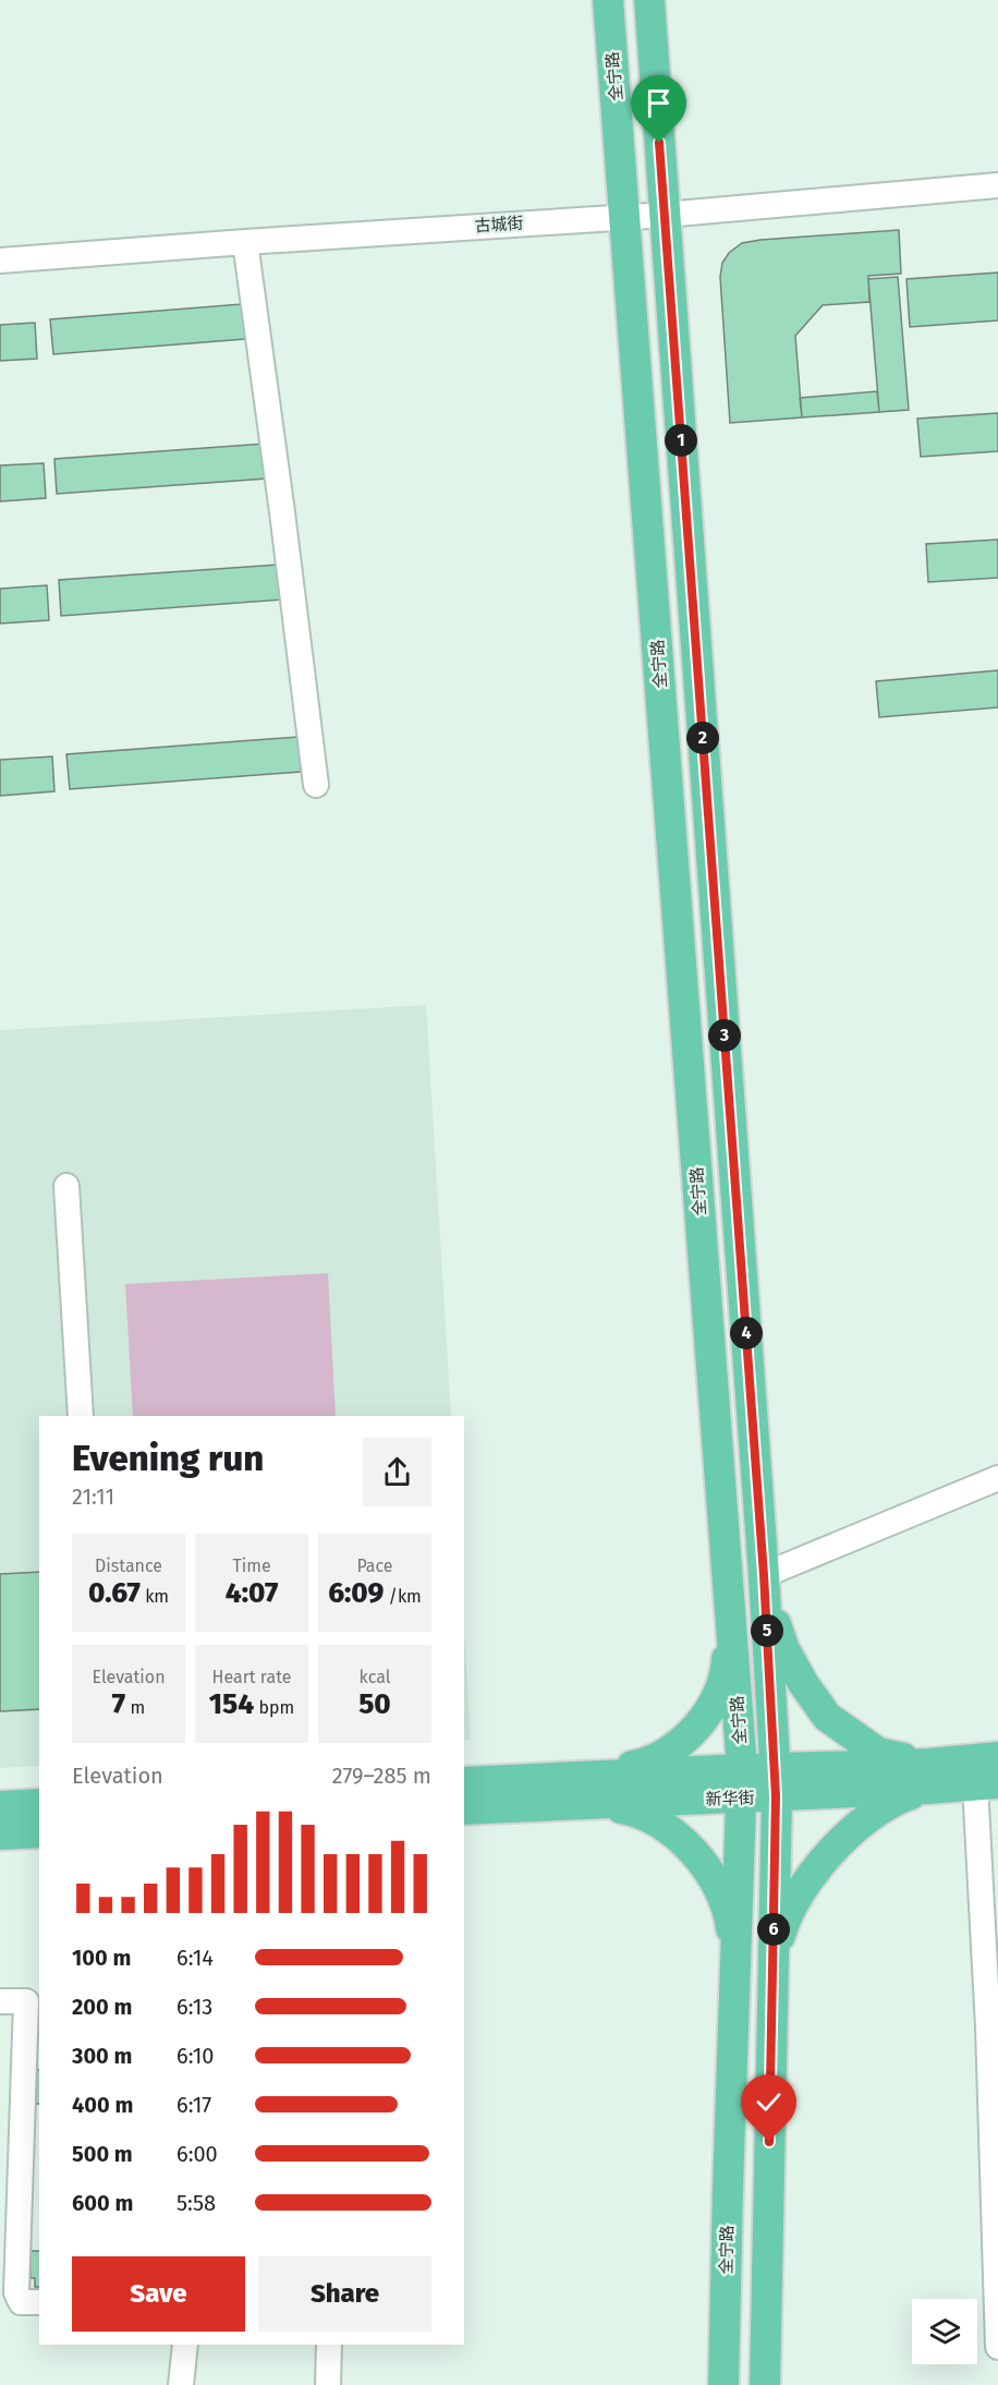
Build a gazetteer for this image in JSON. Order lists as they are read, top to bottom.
{
  "streets": {
    "main road": ["全宁路", "新华街"],
    "street": ["古城街"]
  },
  "crossings": [
    ["全宁路", "古城街"],
    ["全宁路", "新华街"]
  ],
  "page": {
    "pins": [
      "1",
      "2",
      "3",
      "4",
      "5",
      "6"
    ],
    "heading": ["Evening run", "21:11"],
    "stats": [
      ["Distance", "0.67 km"],
      ["Time", "4:07"],
      ["Pace", "6:09 /km"],
      ["Elevation", "7 m"],
      ["Heart rate", "154 bpm"],
      ["kcal", "50"]
    ],
    "chart": ["Elevation", "279–285 m"],
    "list": [
      {
        "name": "100 m",
        "note": "6:14"
      },
      {
        "name": "200 m",
        "note": "6:13"
      },
      {
        "name": "300 m",
        "note": "6:10"
      },
      {
        "name": "400 m",
        "note": "6:17"
      },
      {
        "name": "500 m",
        "note": "6:00"
      },
      {
        "name": "600 m",
        "note": "5:58"
      }
    ],
    "buttons": ["Save", "Share"]
  }
}
